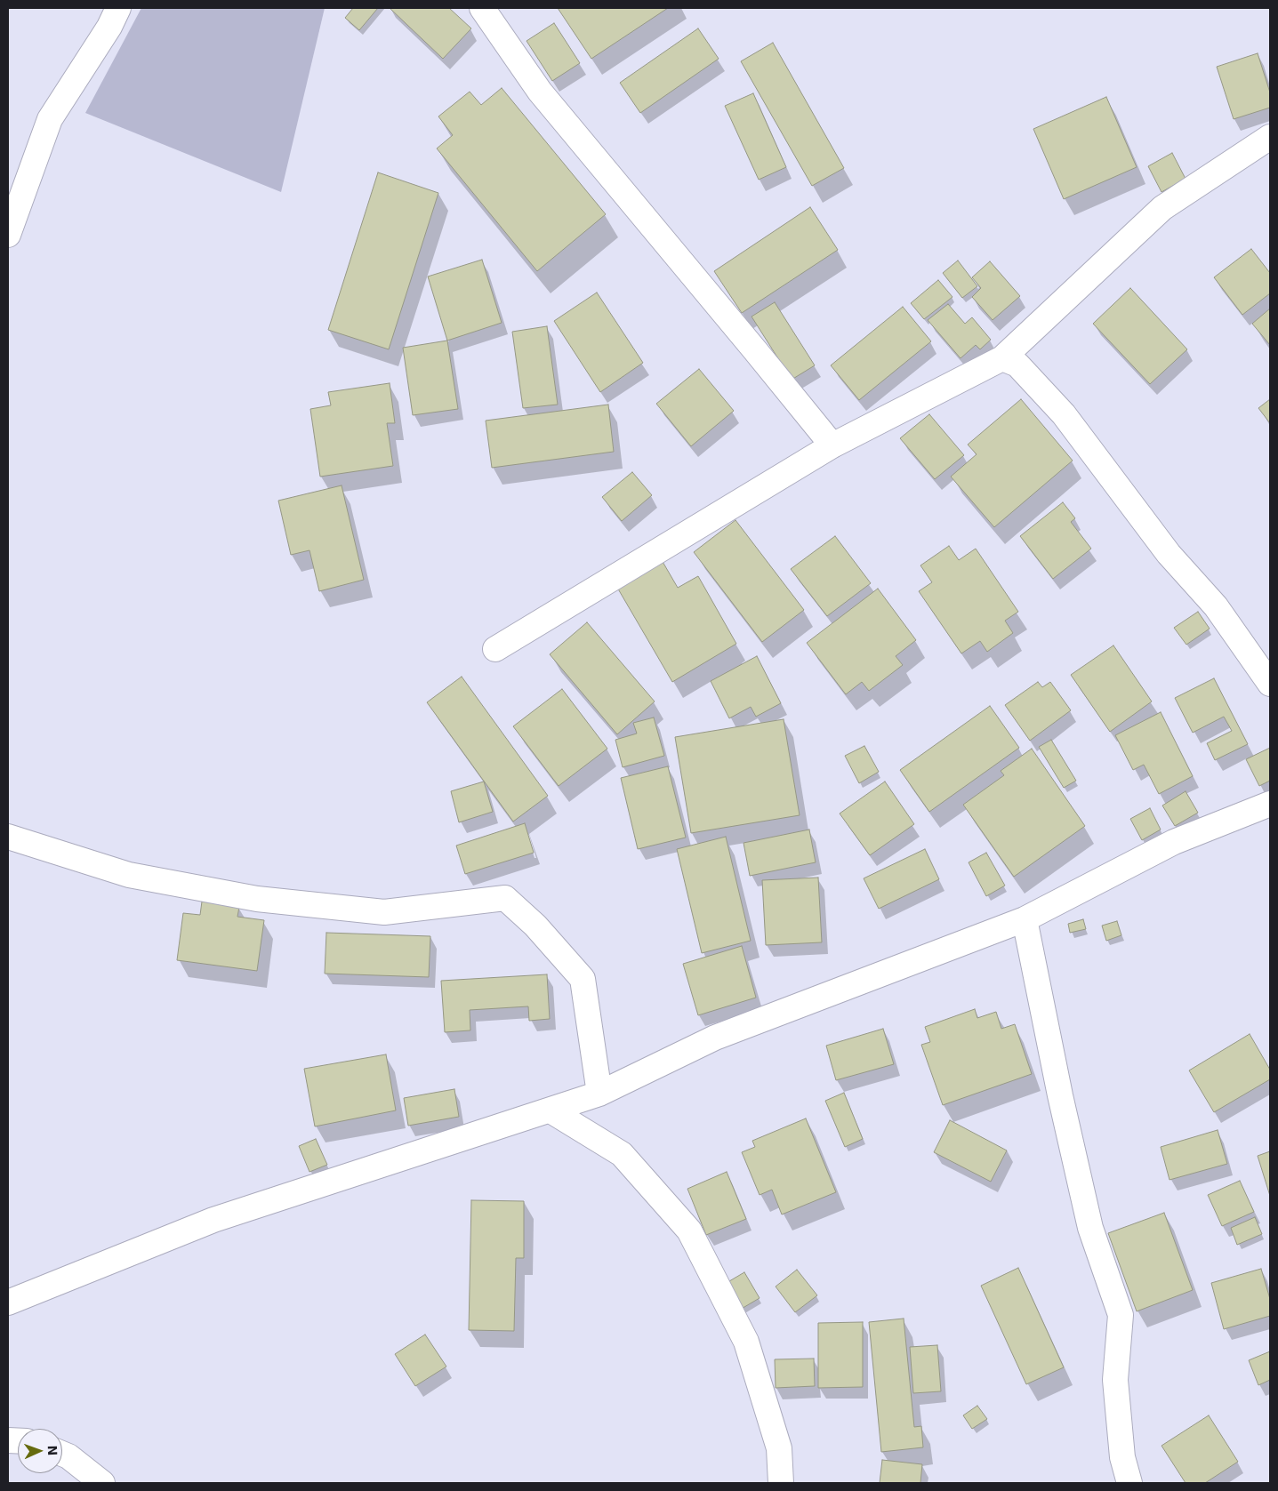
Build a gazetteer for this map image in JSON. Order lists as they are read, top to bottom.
{
  "north": "right"
}
